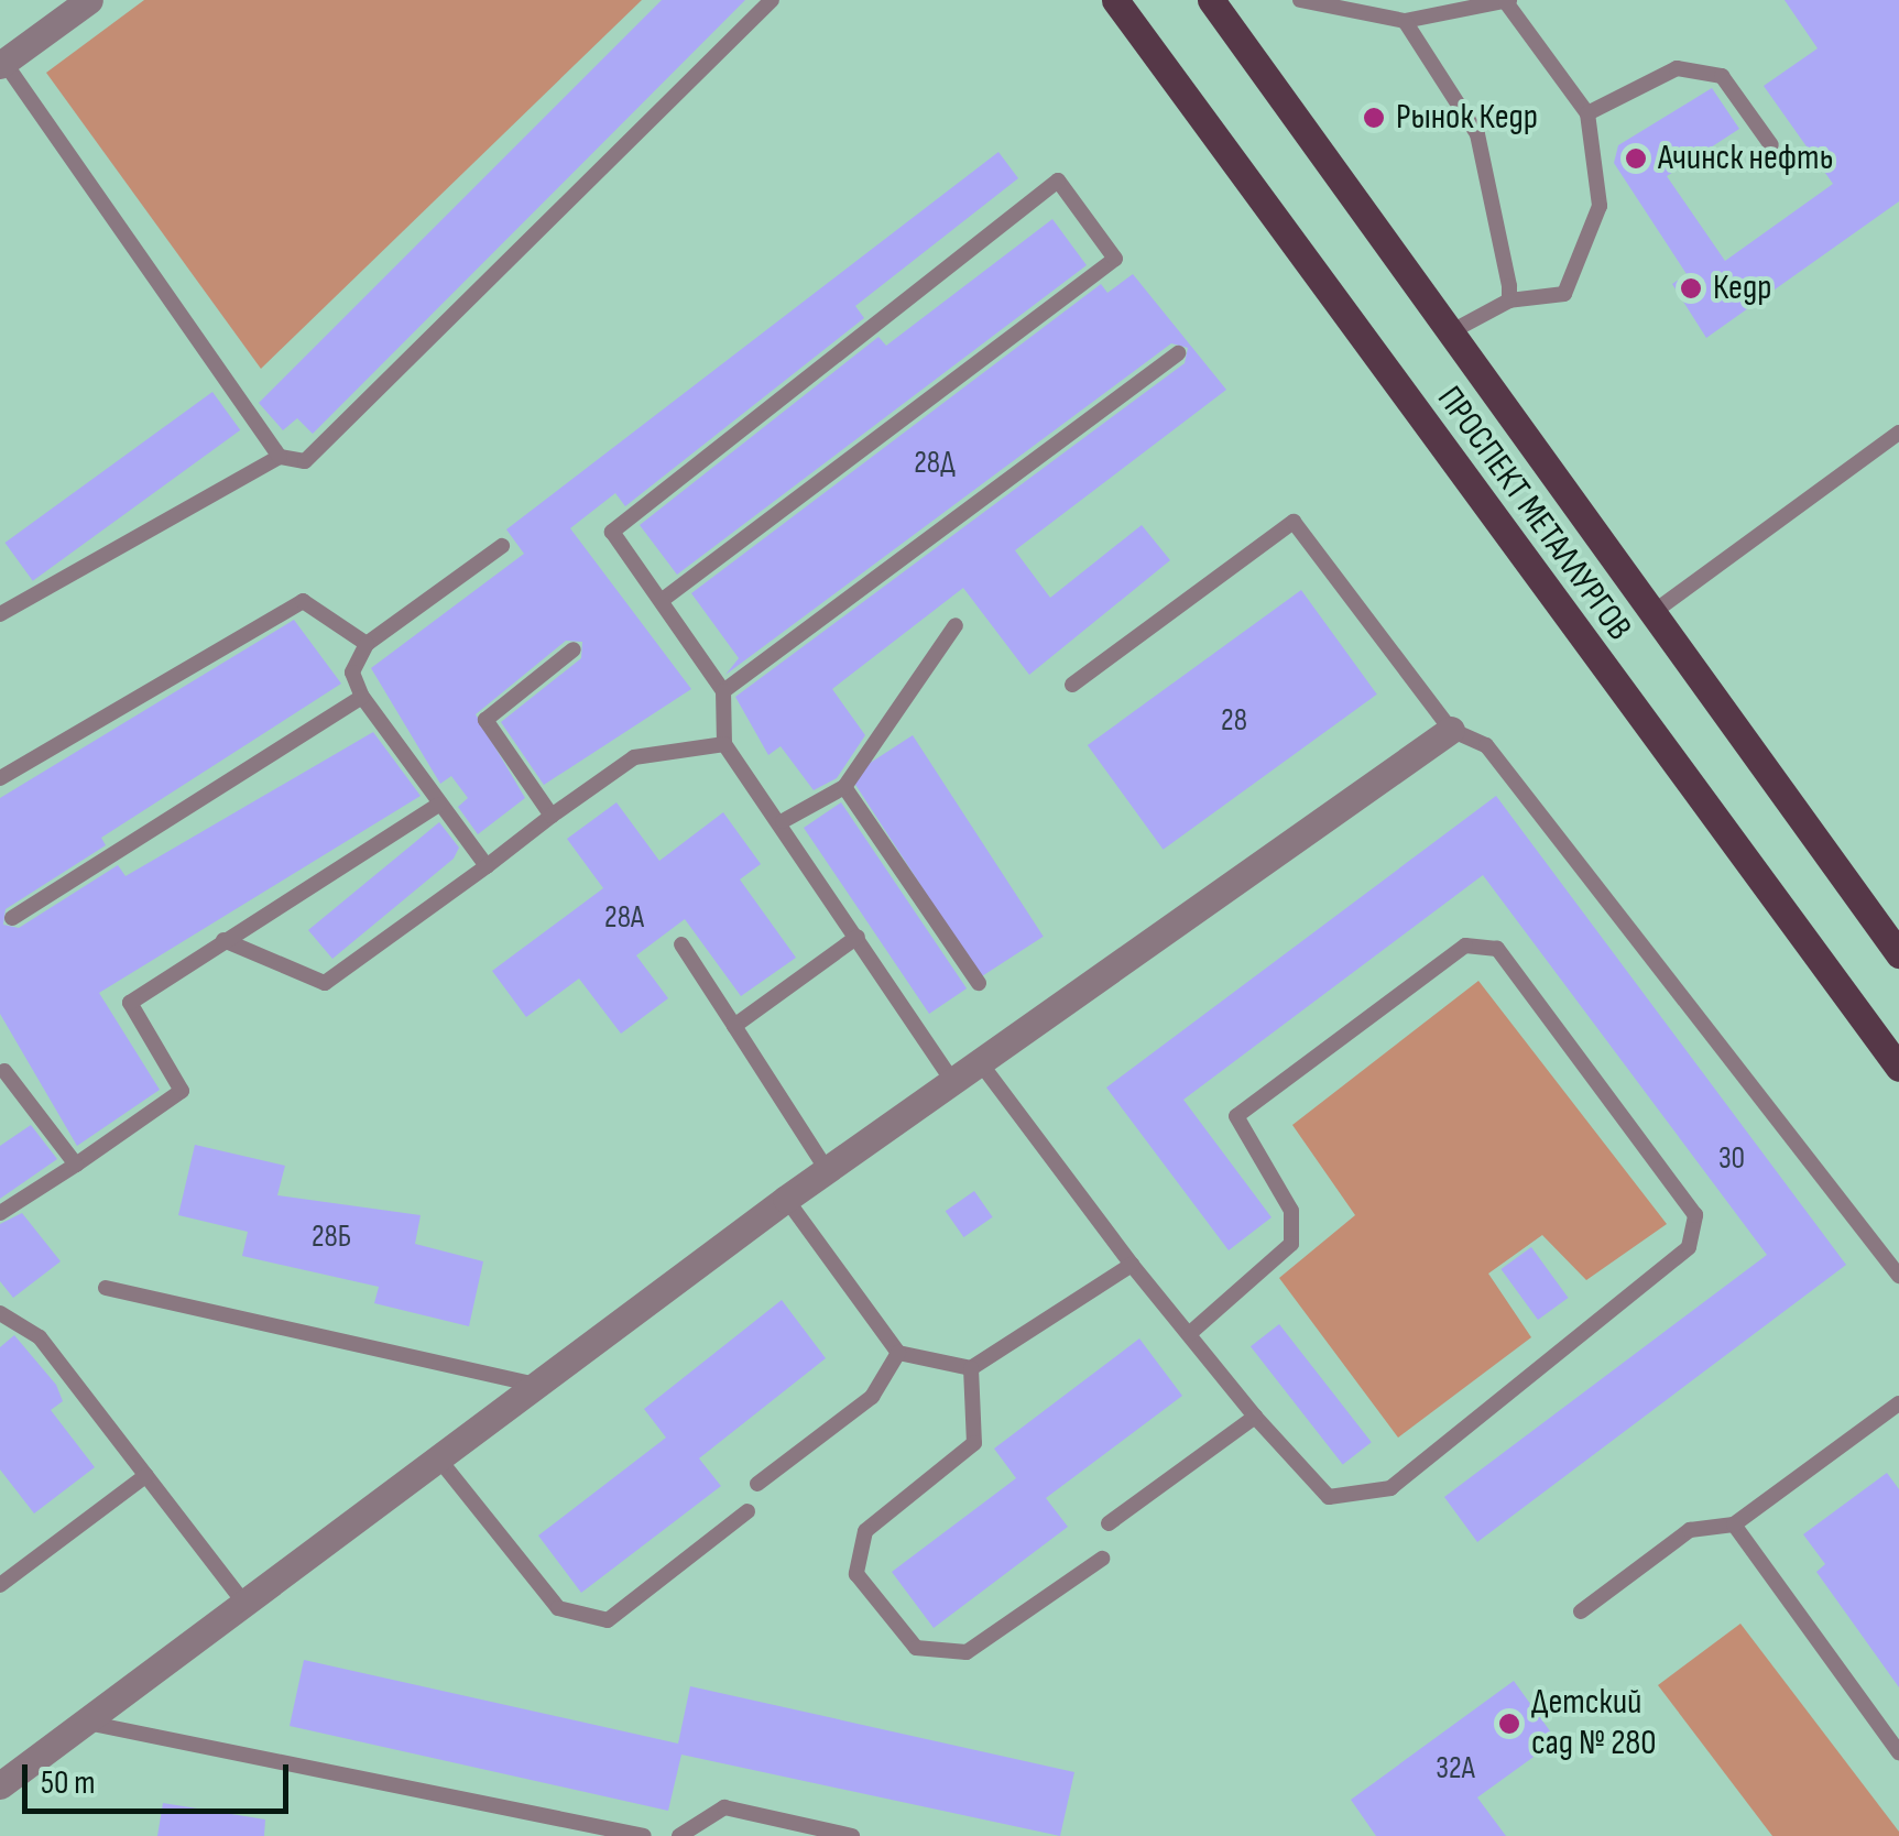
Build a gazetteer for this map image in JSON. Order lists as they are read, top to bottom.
{
  "streets": {
    "main road": ["ПРОСПЕКТ МЕТАЛЛУРГОВ"]
  },
  "places": [
    "Рынок Кедр",
    "Ачинск нефть",
    "Кедр",
    "Детский сад № 280"
  ],
  "house_numbers": [
    "28Д",
    "28",
    "28А",
    "30",
    "28Б",
    "32А"
  ],
  "scale_bar": "50 m"
}
